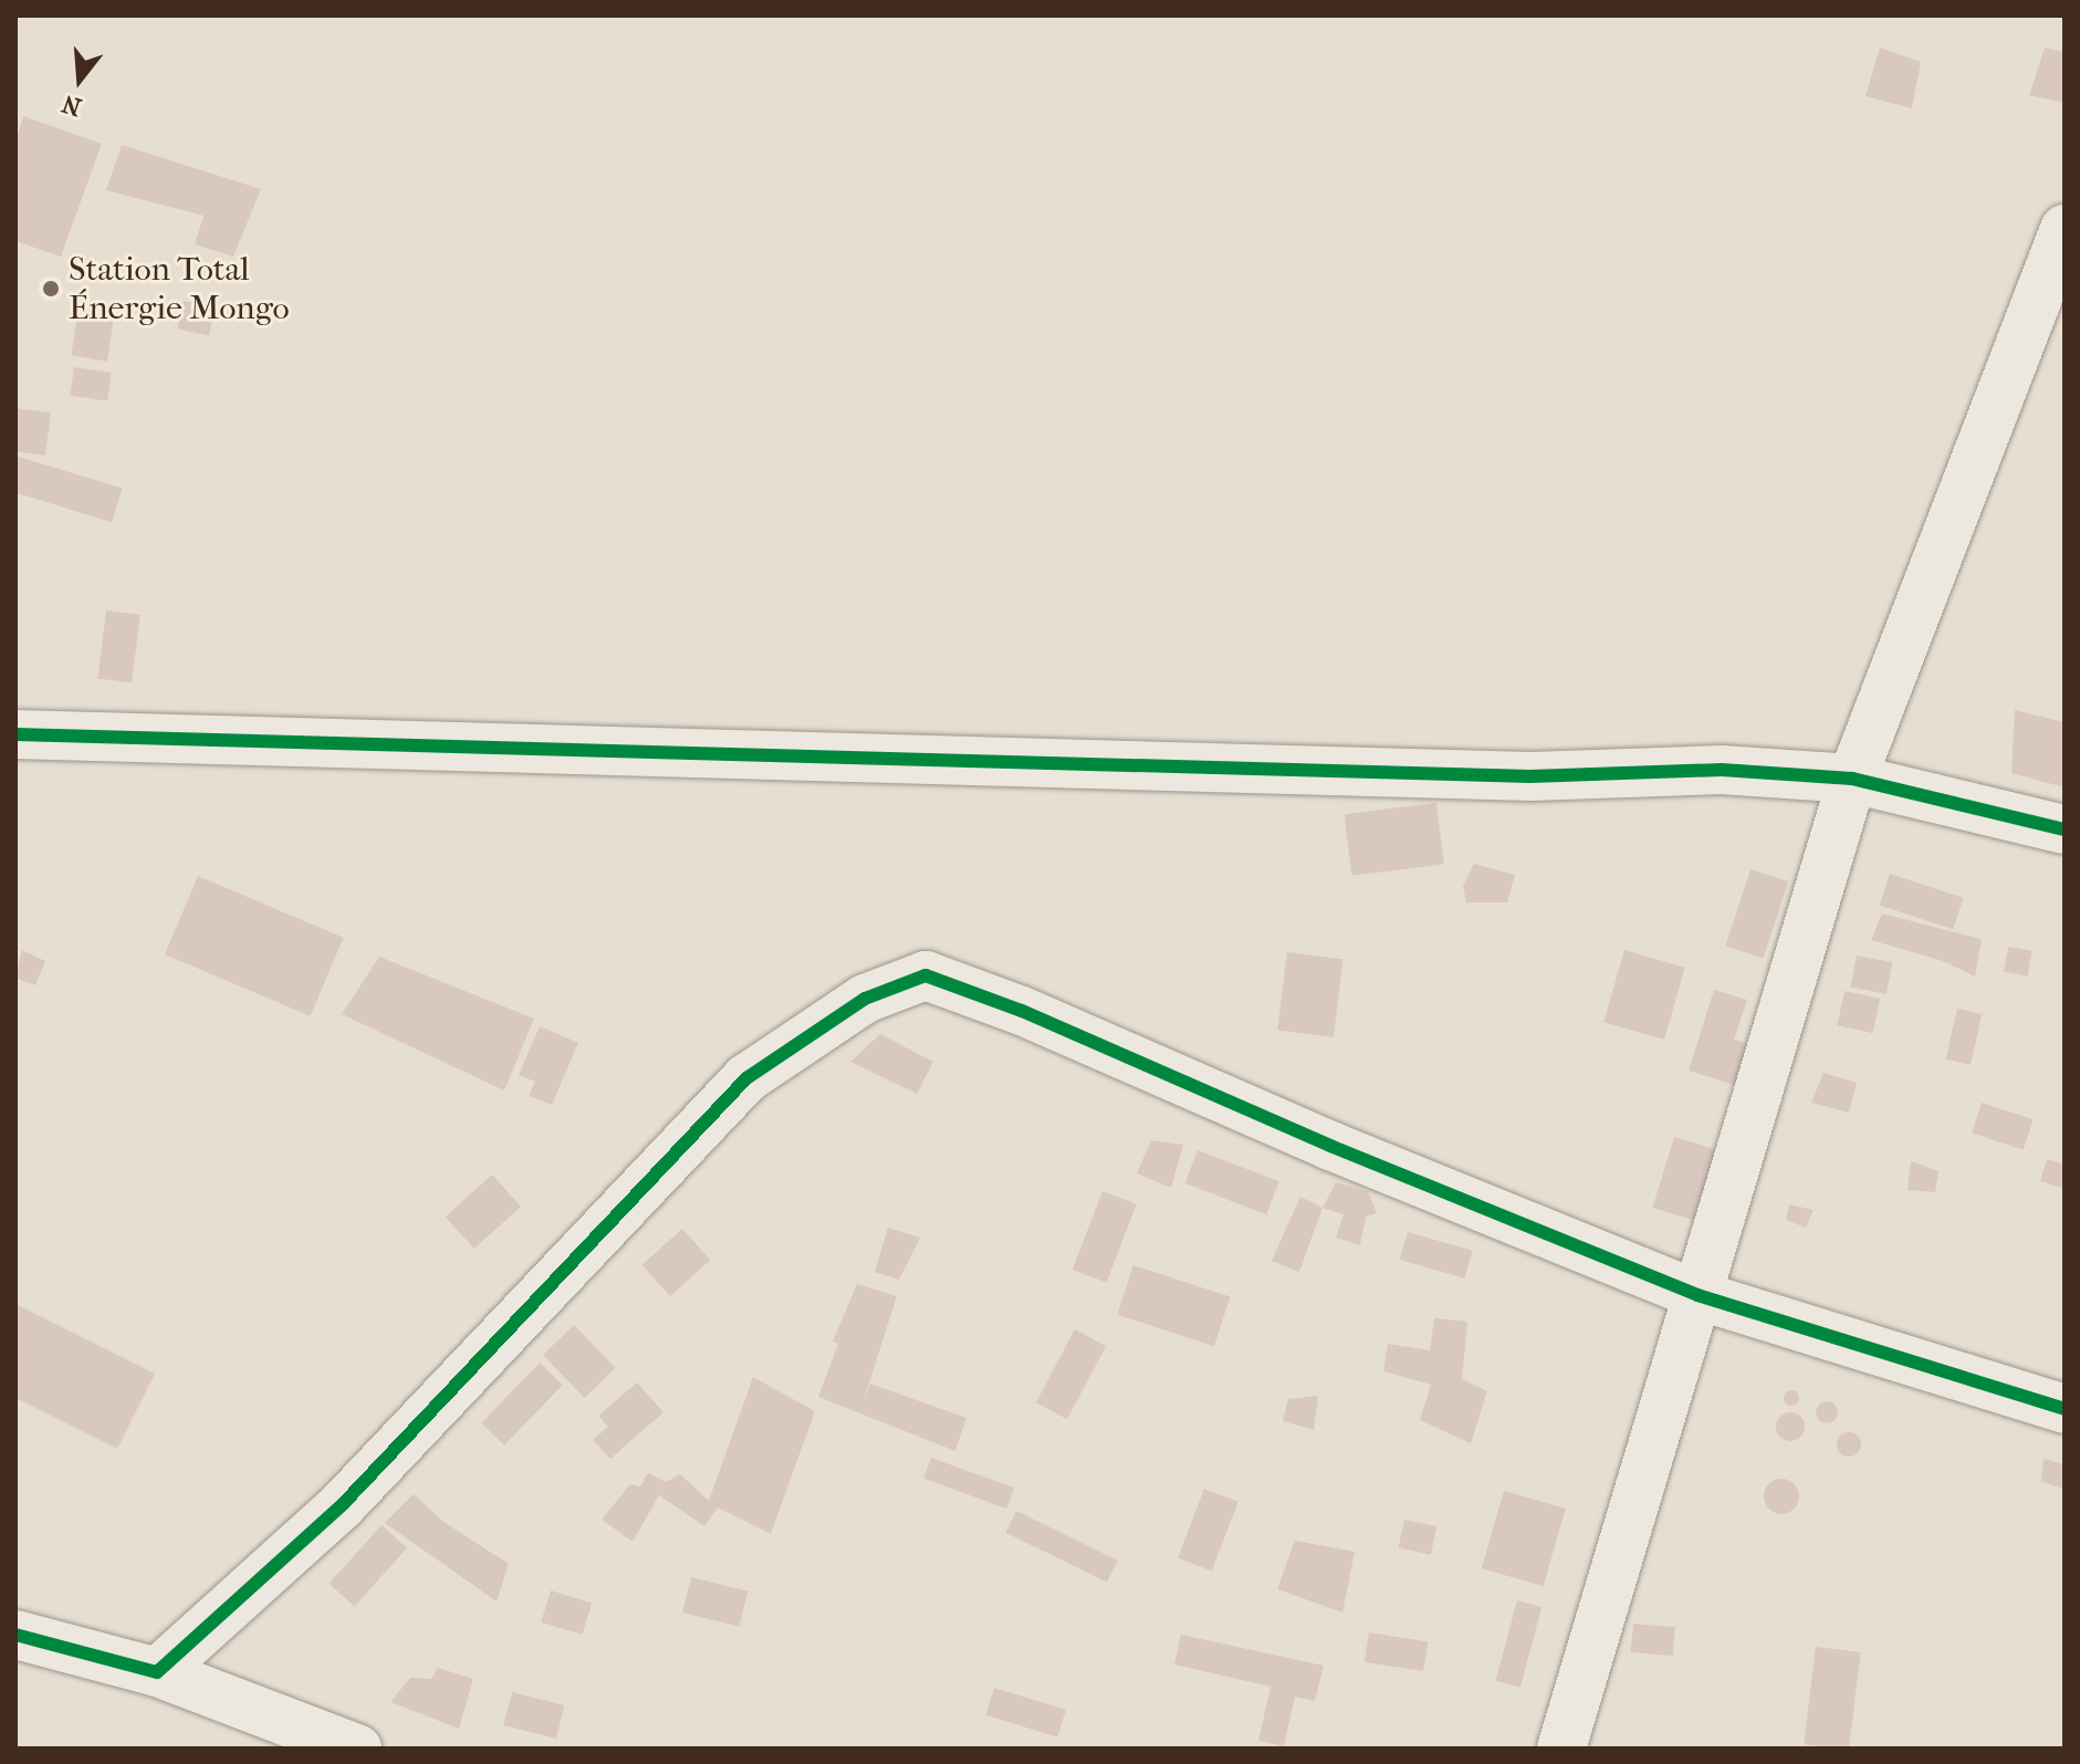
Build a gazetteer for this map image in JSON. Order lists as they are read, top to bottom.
{
  "places": ["Station Total Énergie Mongo"],
  "north": "bottom"
}
